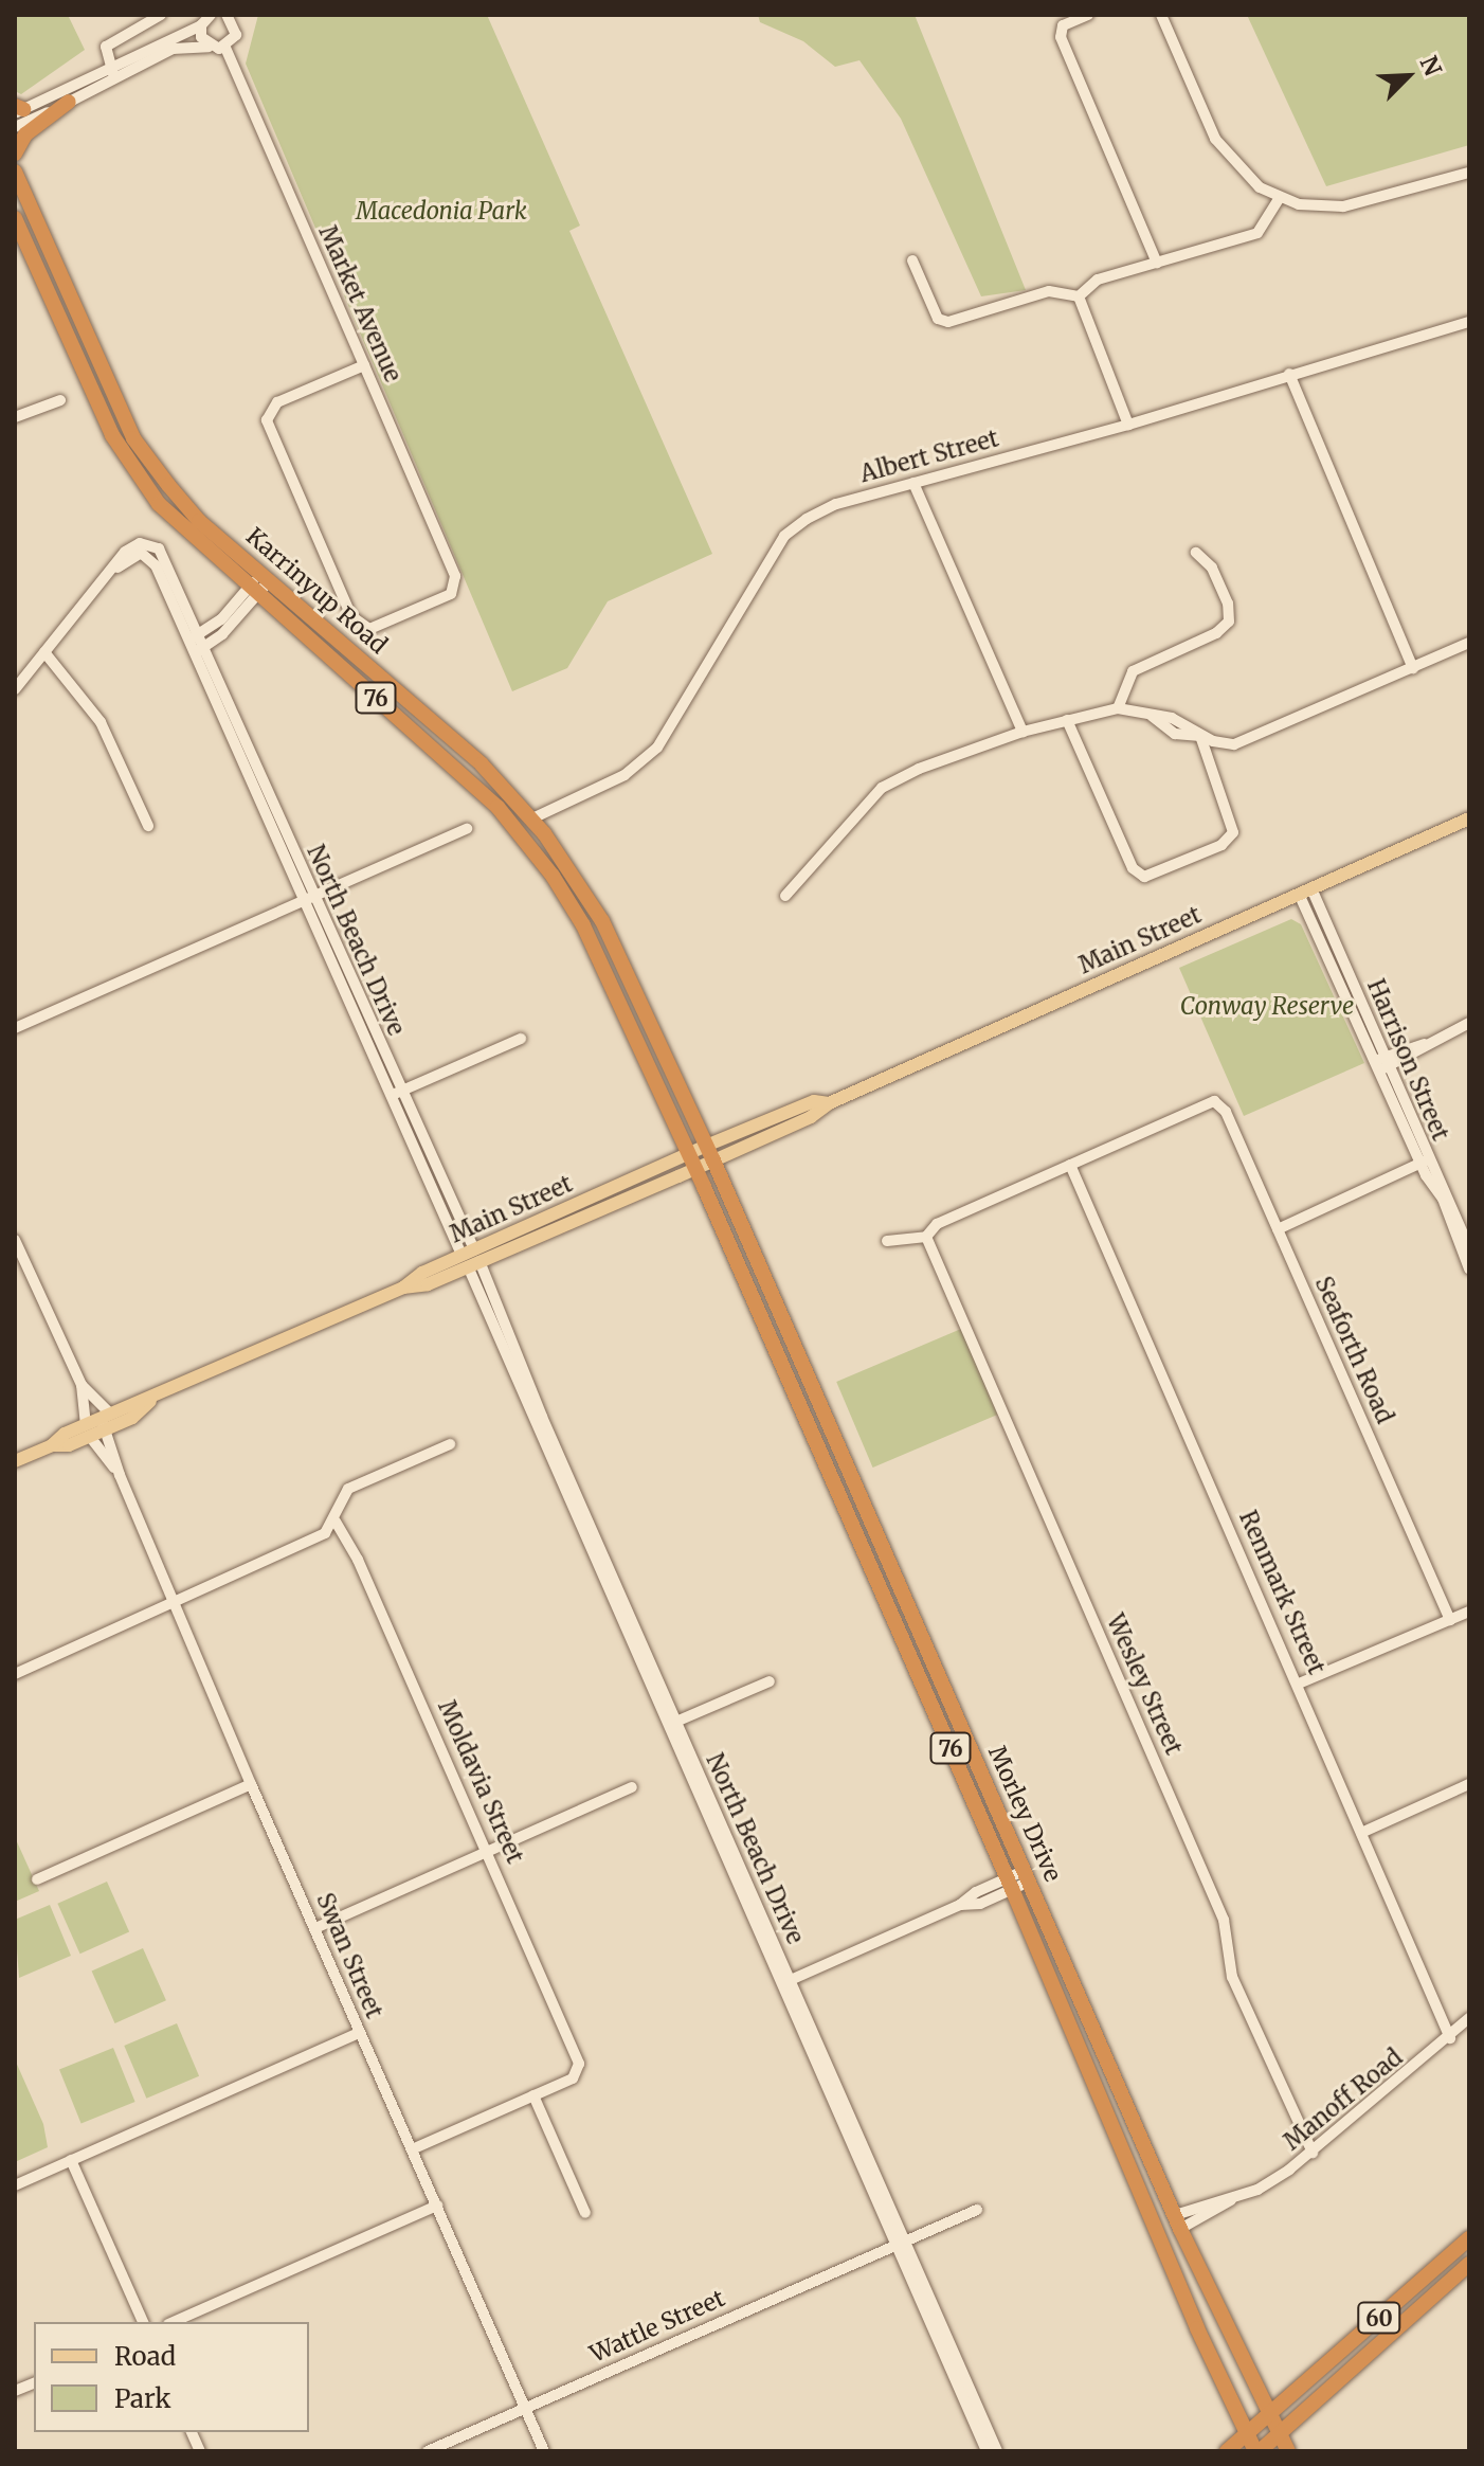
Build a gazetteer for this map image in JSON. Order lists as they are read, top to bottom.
{
  "streets": {
    "highway": [
      "Karrinyup Road",
      "76",
      "Morley Drive",
      "60"
    ],
    "main road": ["Main Street"],
    "street": [
      "Market Avenue",
      "Albert Street",
      "North Beach Drive",
      "Harrison Street",
      "Seaforth Road",
      "Renmark Street",
      "Wesley Street",
      "Moldavia Street",
      "Swan Street",
      "Manoff Road",
      "Wattle Street"
    ]
  },
  "crossings": [
    ["Albert Street", "Karrinyup Road"],
    ["Karrinyup Road", "Main Street"],
    ["Karrinyup Road", "Morley Drive"],
    ["North Beach Drive", "Main Street"],
    ["North Beach Drive", "Wattle Street"],
    ["Main Street", "Harrison Street"],
    ["Main Street", "Morley Drive"],
    ["Main Street", "Swan Street"],
    ["Seaforth Road", "Renmark Street"],
    ["Renmark Street", "Manoff Road"],
    ["Wesley Street", "Manoff Road"],
    ["Morley Drive", "Manoff Road"],
    ["Morley Drive", "60"],
    ["Swan Street", "Wattle Street"]
  ],
  "parks": ["Macedonia Park", "Conway Reserve"],
  "legend": ["Road", "Park"],
  "north": "top right"
}
